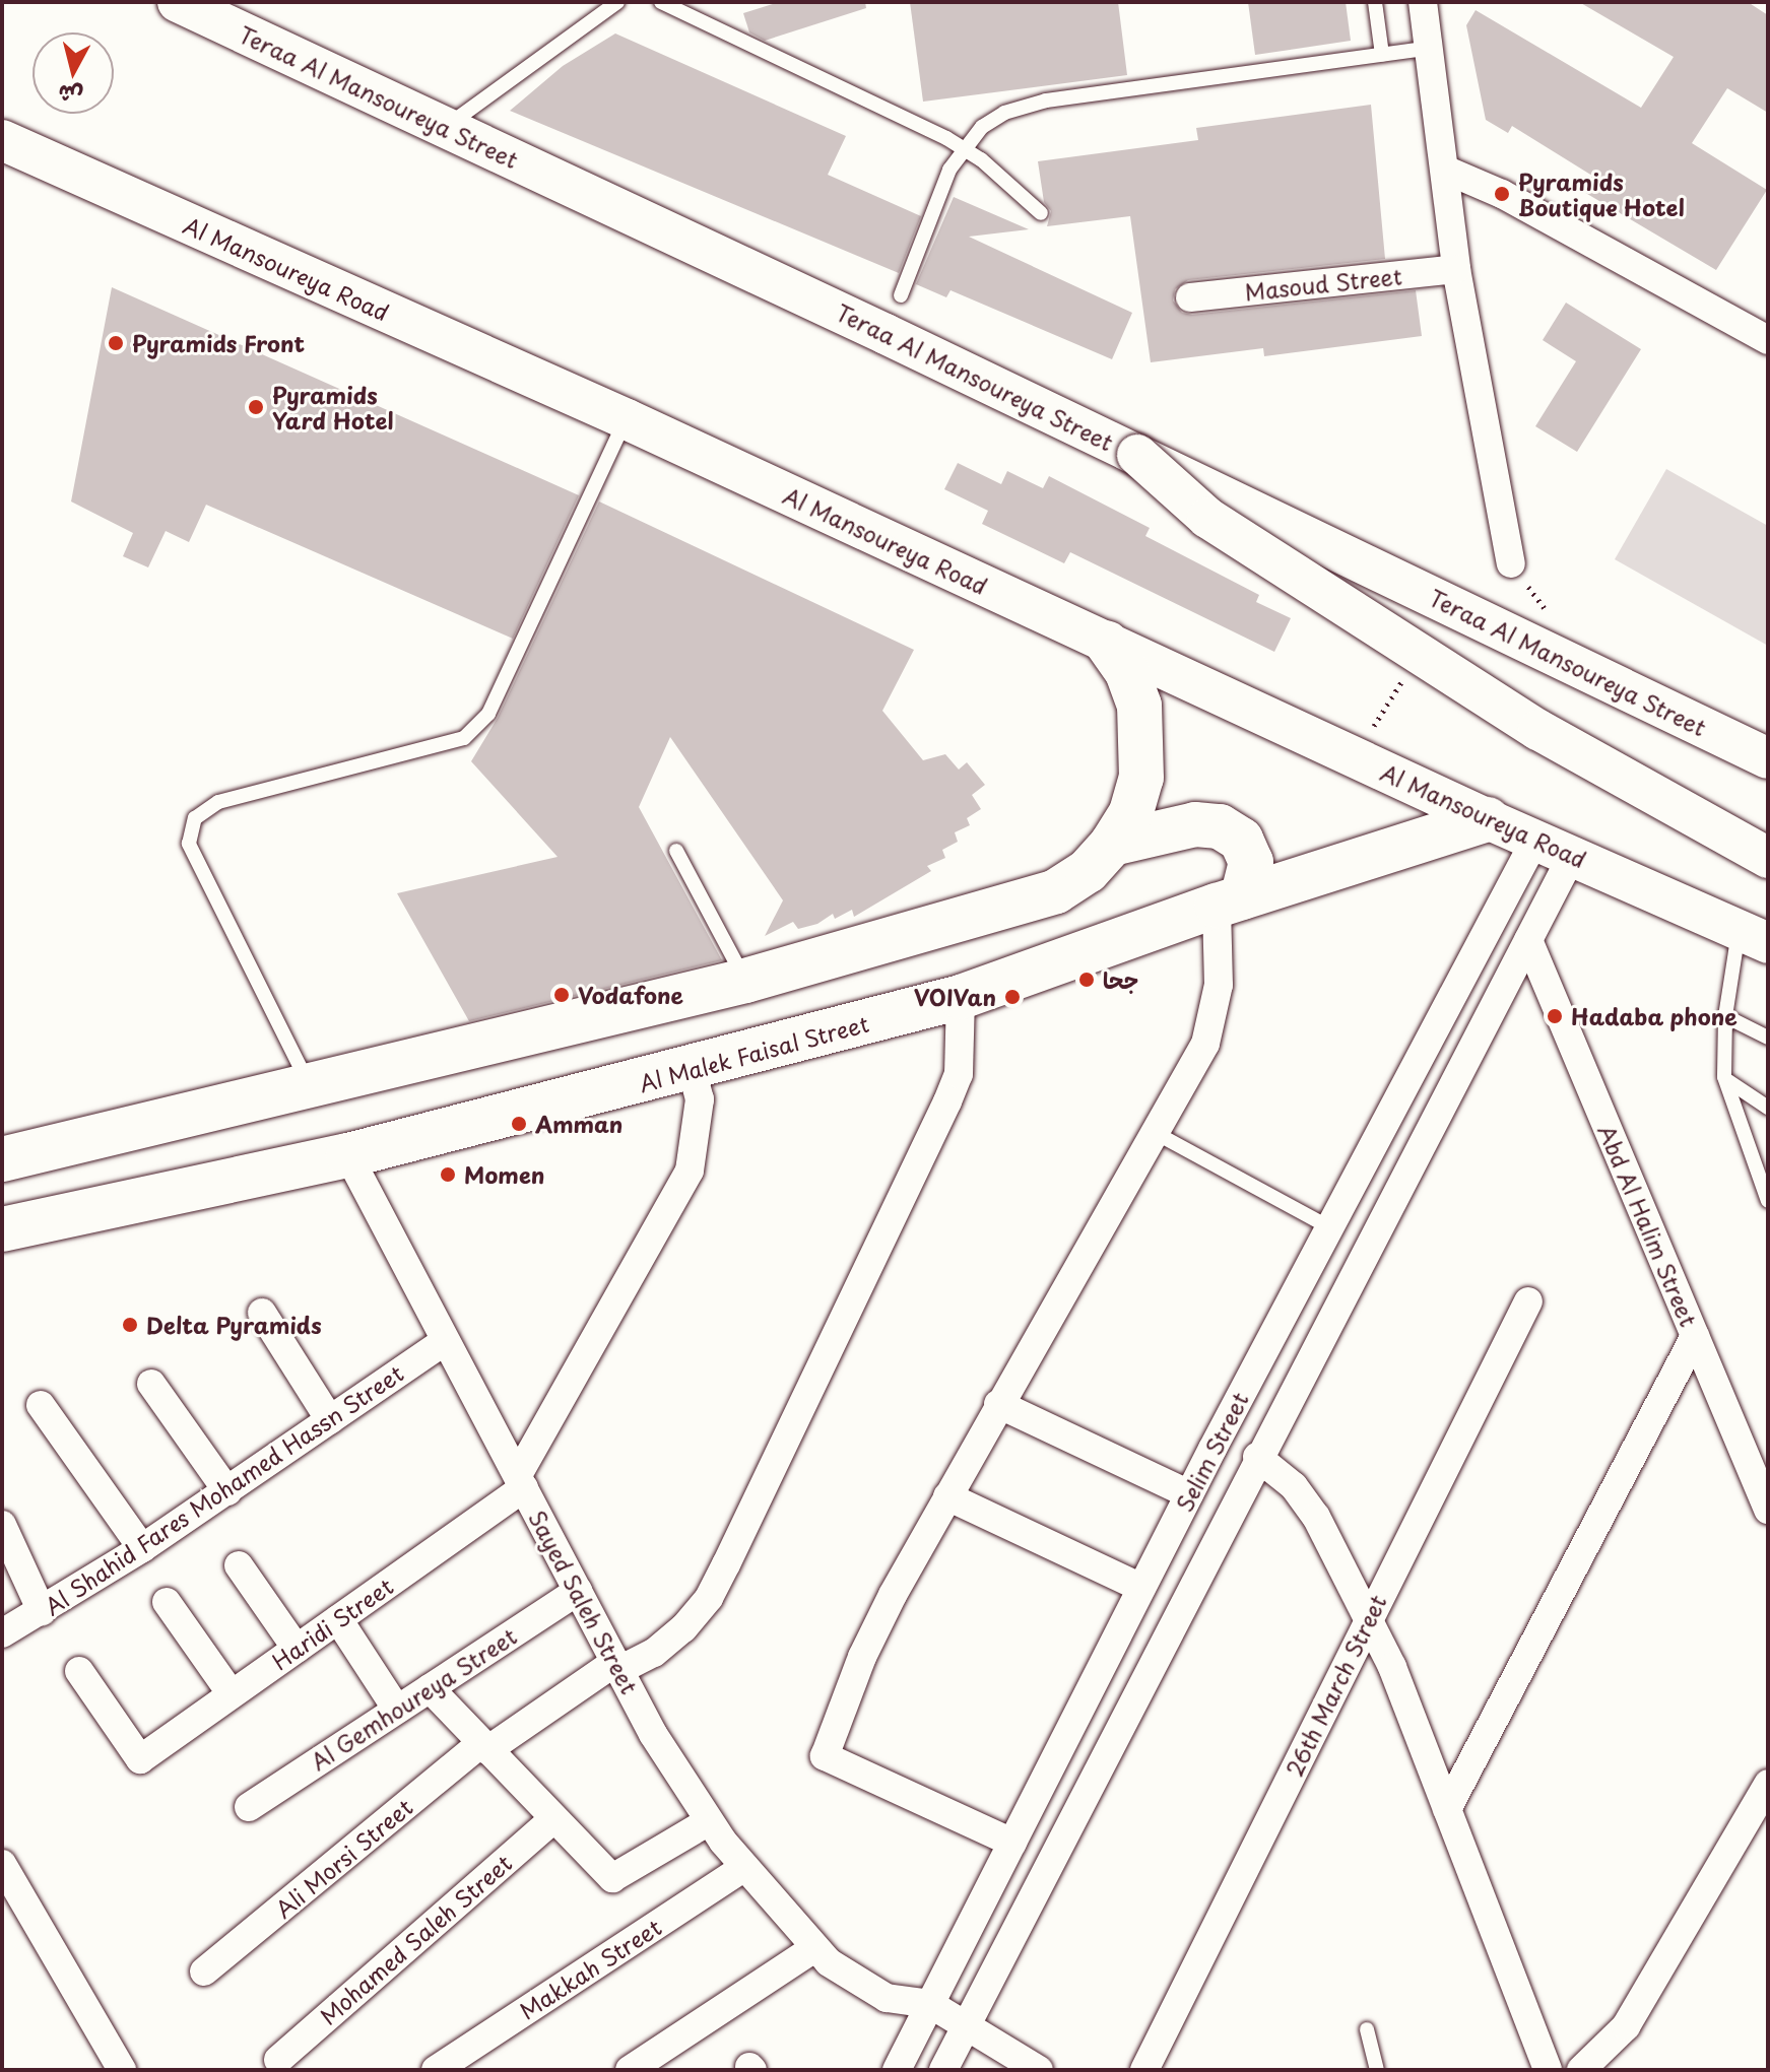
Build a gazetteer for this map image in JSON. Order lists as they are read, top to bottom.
{
  "streets": {
    "main road": ["Teraa Al Mansoureya Street", "Al Mansoureya Road", "Al Malek Faisal Street"],
    "street": [
      "Masoud Street",
      "Abd Al Halim Street",
      "Selim Street",
      "Al Shahid Fares Mohamed Hassn Street",
      "Sayed Saleh Street",
      "Haridi Street",
      "26th March Street",
      "Al Gemhoureya Street",
      "Ali Morsi Street",
      "Mohamed Saleh Street",
      "Makkah Street"
    ]
  },
  "crossings": [
    ["Al Mansoureya Road", "Al Malek Faisal Street"],
    ["Al Mansoureya Road", "Selim Street"],
    ["Al Malek Faisal Street", "Sayed Saleh Street"],
    ["Al Malek Faisal Street", "Ali Morsi Street"],
    ["Abd Al Halim Street", "Selim Street"],
    ["Al Shahid Fares Mohamed Hassn Street", "Sayed Saleh Street"],
    ["Sayed Saleh Street", "Haridi Street"],
    ["Sayed Saleh Street", "Al Gemhoureya Street"],
    ["Sayed Saleh Street", "Ali Morsi Street"],
    ["Sayed Saleh Street", "Makkah Street"]
  ],
  "places": [
    "Pyramids Boutique Hotel",
    "Pyramids Front",
    "Pyramids Yard Hotel",
    "جحا",
    "Vodafone",
    "VOIVan",
    "Hadaba phone",
    "Amman",
    "Momen",
    "Delta Pyramids"
  ],
  "north": "bottom"
}
